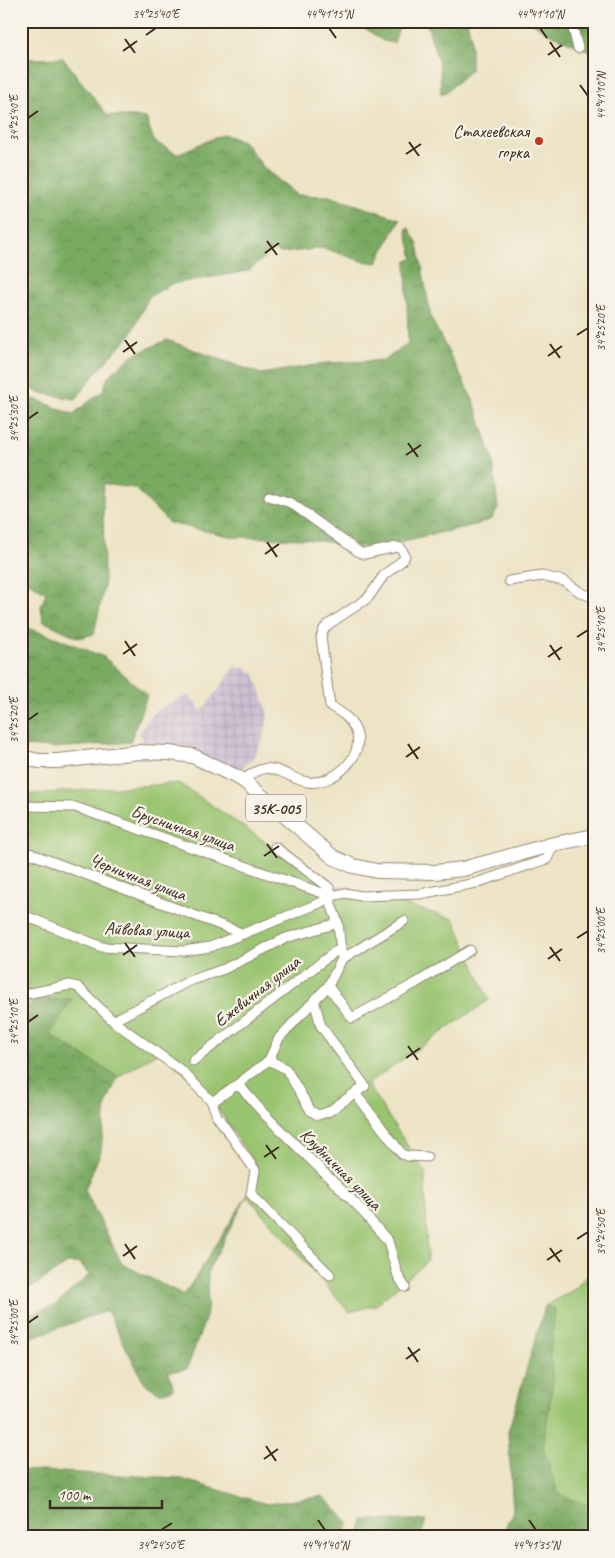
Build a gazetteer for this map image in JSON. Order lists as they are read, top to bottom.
{
  "streets": {
    "main road": ["35К-005"],
    "street": [
      "Брусничная улица",
      "Черничная улица",
      "Айвовая улица",
      "Ежевичная улица",
      "Клубничная улица"
    ]
  },
  "crossings": [
    ["Брусничная улица", "Айвовая улица"],
    ["Черничная улица", "Айвовая улица"]
  ],
  "places": ["Стахеевская горка"],
  "scale_bar": "100 m",
  "coordinates": [
    "34°25'40\"E",
    "44°41'15\"N",
    "44°41'10\"N",
    "34°25'20\"E",
    "34°25'30\"E",
    "34°25'10\"E",
    "34°25'00\"E",
    "34°24'50\"E",
    "44°41'40\"N",
    "44°41'35\"N"
  ]
}
